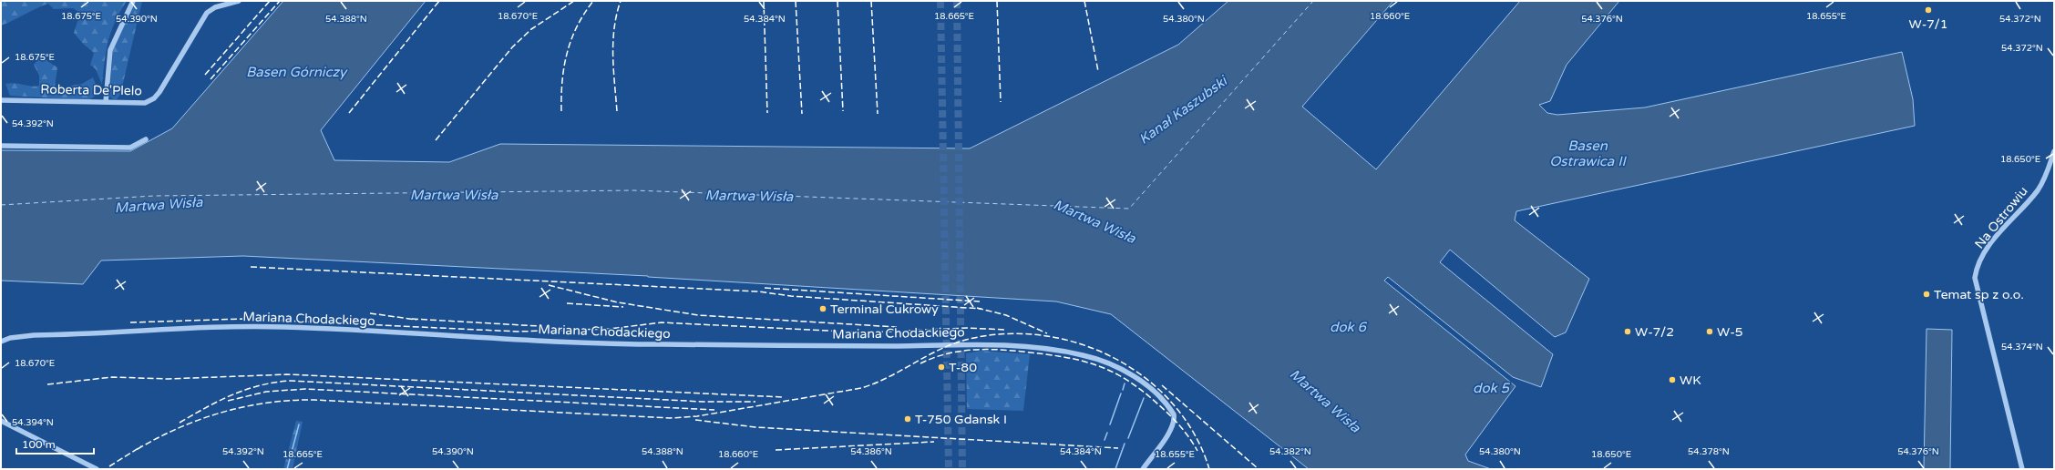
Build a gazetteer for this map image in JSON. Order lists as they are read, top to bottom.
{
  "streets": {
    "street": ["Roberta De'Plelo", "Na Ostrowiu", "Mariana Chodackiego"]
  },
  "water": [
    "Basen Górniczy",
    "Kanał Kaszubski",
    "Basen Ostrawica II",
    "Martwa Wisła",
    "dok 6",
    "dok 5"
  ],
  "places": [
    "W-7/1",
    "Temat sp z o.o.",
    "Terminal Cukrowy",
    "W-7/2",
    "W-5",
    "T-80",
    "WK",
    "T-750 Gdansk I"
  ],
  "scale_bar": "100 m",
  "coordinates": [
    "18.675°E",
    "18.670°E",
    "18.665°E",
    "18.660°E",
    "18.655°E",
    "54.390°N",
    "54.388°N",
    "54.384°N",
    "54.380°N",
    "54.376°N",
    "54.372°N",
    "54.392°N",
    "18.650°E",
    "54.374°N",
    "54.394°N",
    "54.386°N",
    "54.382°N",
    "54.378°N"
  ]
}
